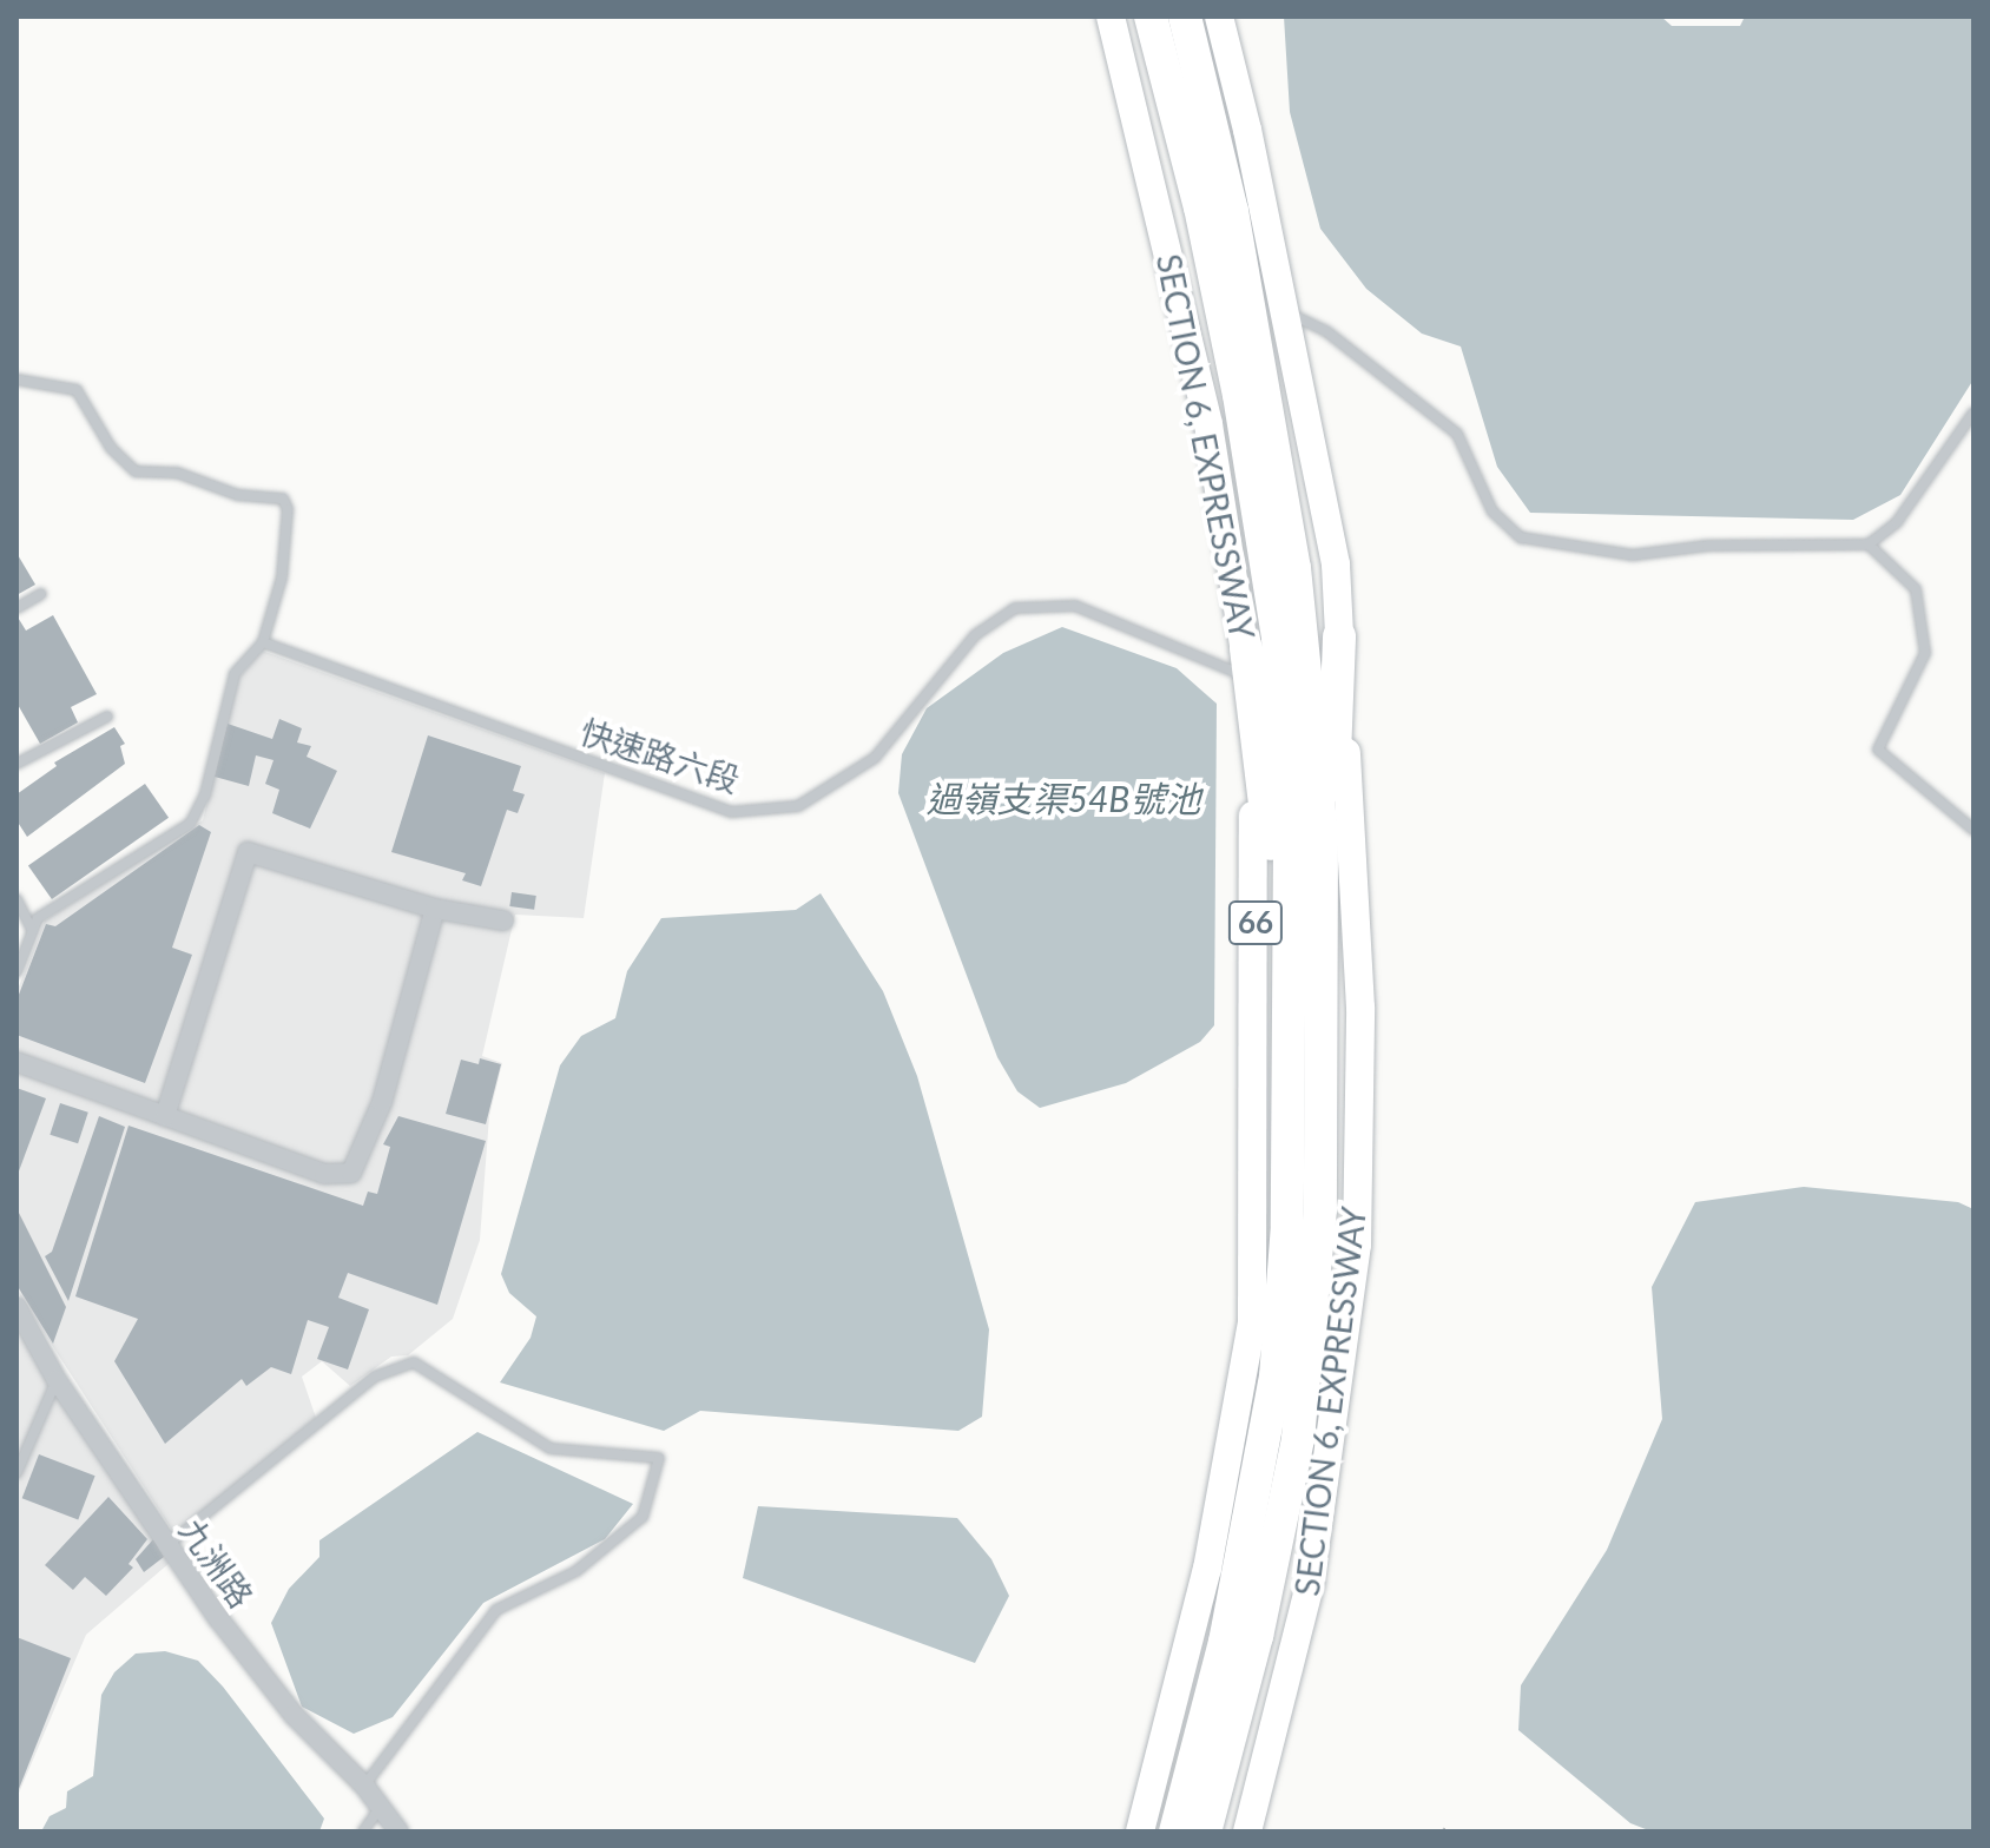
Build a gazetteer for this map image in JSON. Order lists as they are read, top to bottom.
{
  "streets": {
    "highway": ["66"],
    "main road": ["SECTION 6, EXPRESSWAY"],
    "street": ["九洲路"],
    "lane": ["快速路六段"]
  },
  "crossings": [
    ["SECTION 6, EXPRESSWAY", "快速路六段"]
  ],
  "water": ["過嶺支渠54B號池"]
}
